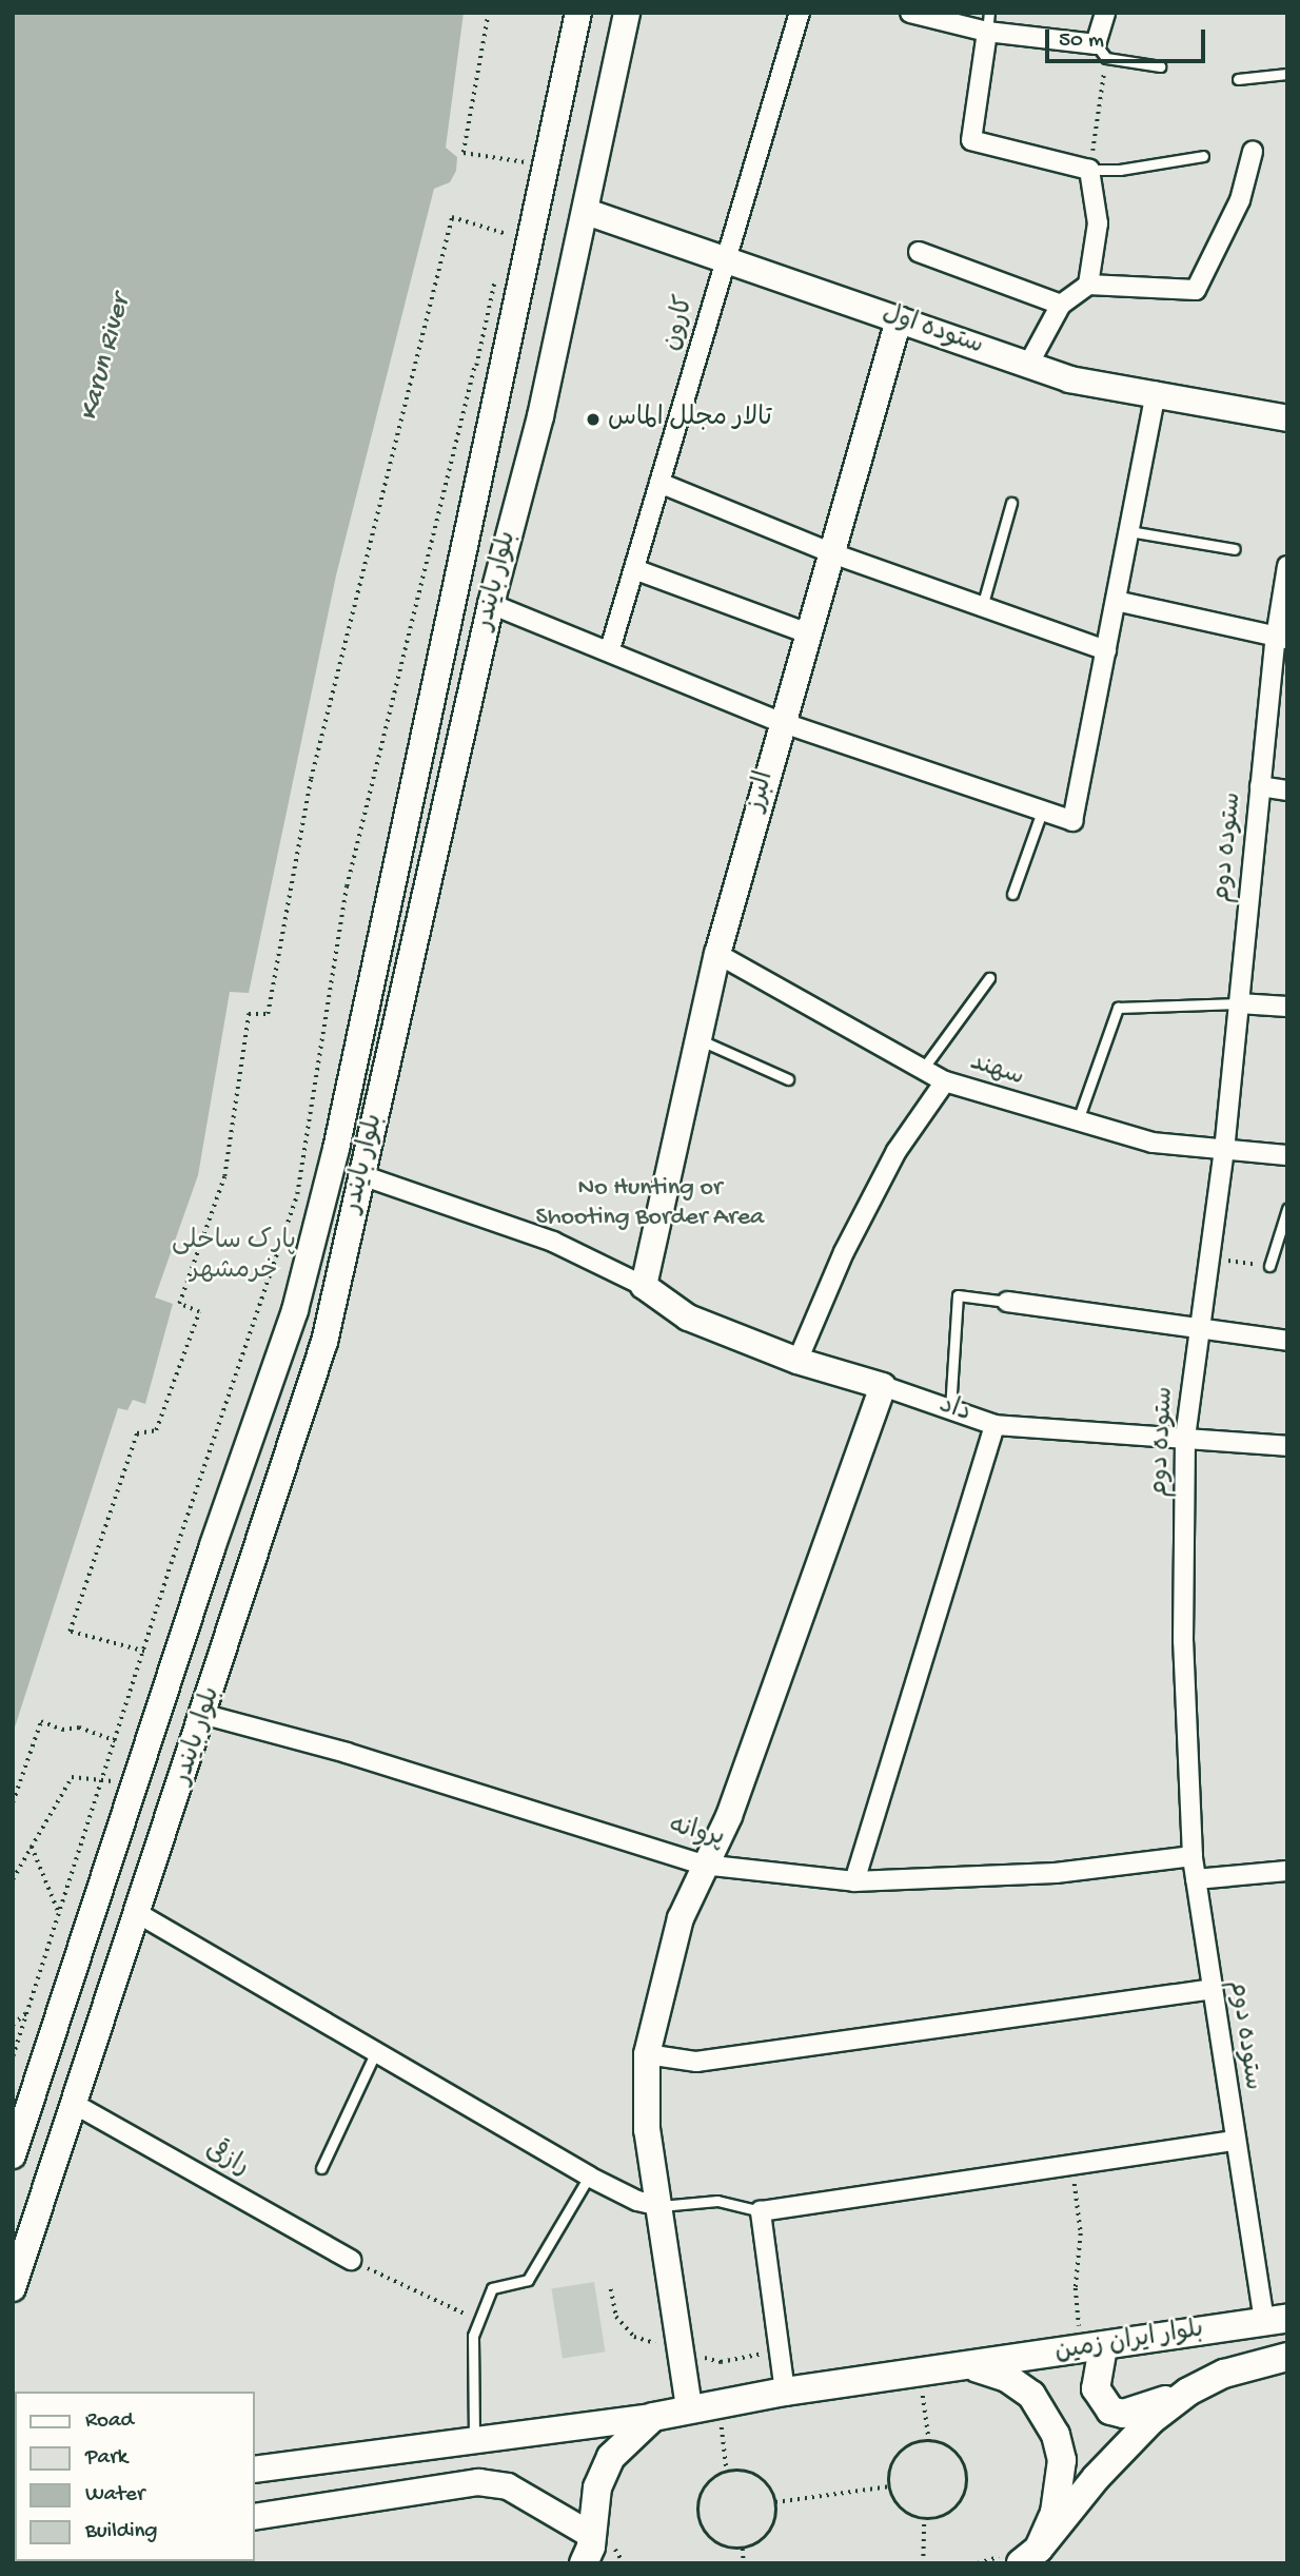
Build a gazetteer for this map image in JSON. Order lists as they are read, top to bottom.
{
  "streets": {
    "main road": ["بلوار ایران زمین"],
    "street": [
      "کارون",
      "ستوده اول",
      "بلوار بایندر",
      "البرز",
      "ستوده دوم",
      "سهند",
      "داد",
      "پروانه",
      "رازقی"
    ]
  },
  "crossings": [
    ["کارون", "ستوده اول"],
    ["ستوده اول", "بلوار بایندر"],
    ["ستوده اول", "البرز"],
    ["بلوار بایندر", "داد"],
    ["بلوار بایندر", "پروانه"],
    ["بلوار بایندر", "رازقی"],
    ["البرز", "سهند"],
    ["البرز", "داد"],
    ["ستوده دوم", "سهند"],
    ["ستوده دوم", "داد"],
    ["ستوده دوم", "پروانه"],
    ["ستوده دوم", "بلوار ایران زمین"]
  ],
  "water": ["Karun River"],
  "parks": ["No Hunting or Shooting Border Area", "پارک ساحلی خرمشهر"],
  "places": ["تالار مجلل الماس"],
  "legend": [
    "Road",
    "Park",
    "Water",
    "Building"
  ],
  "scale_bar": "50 m"
}
